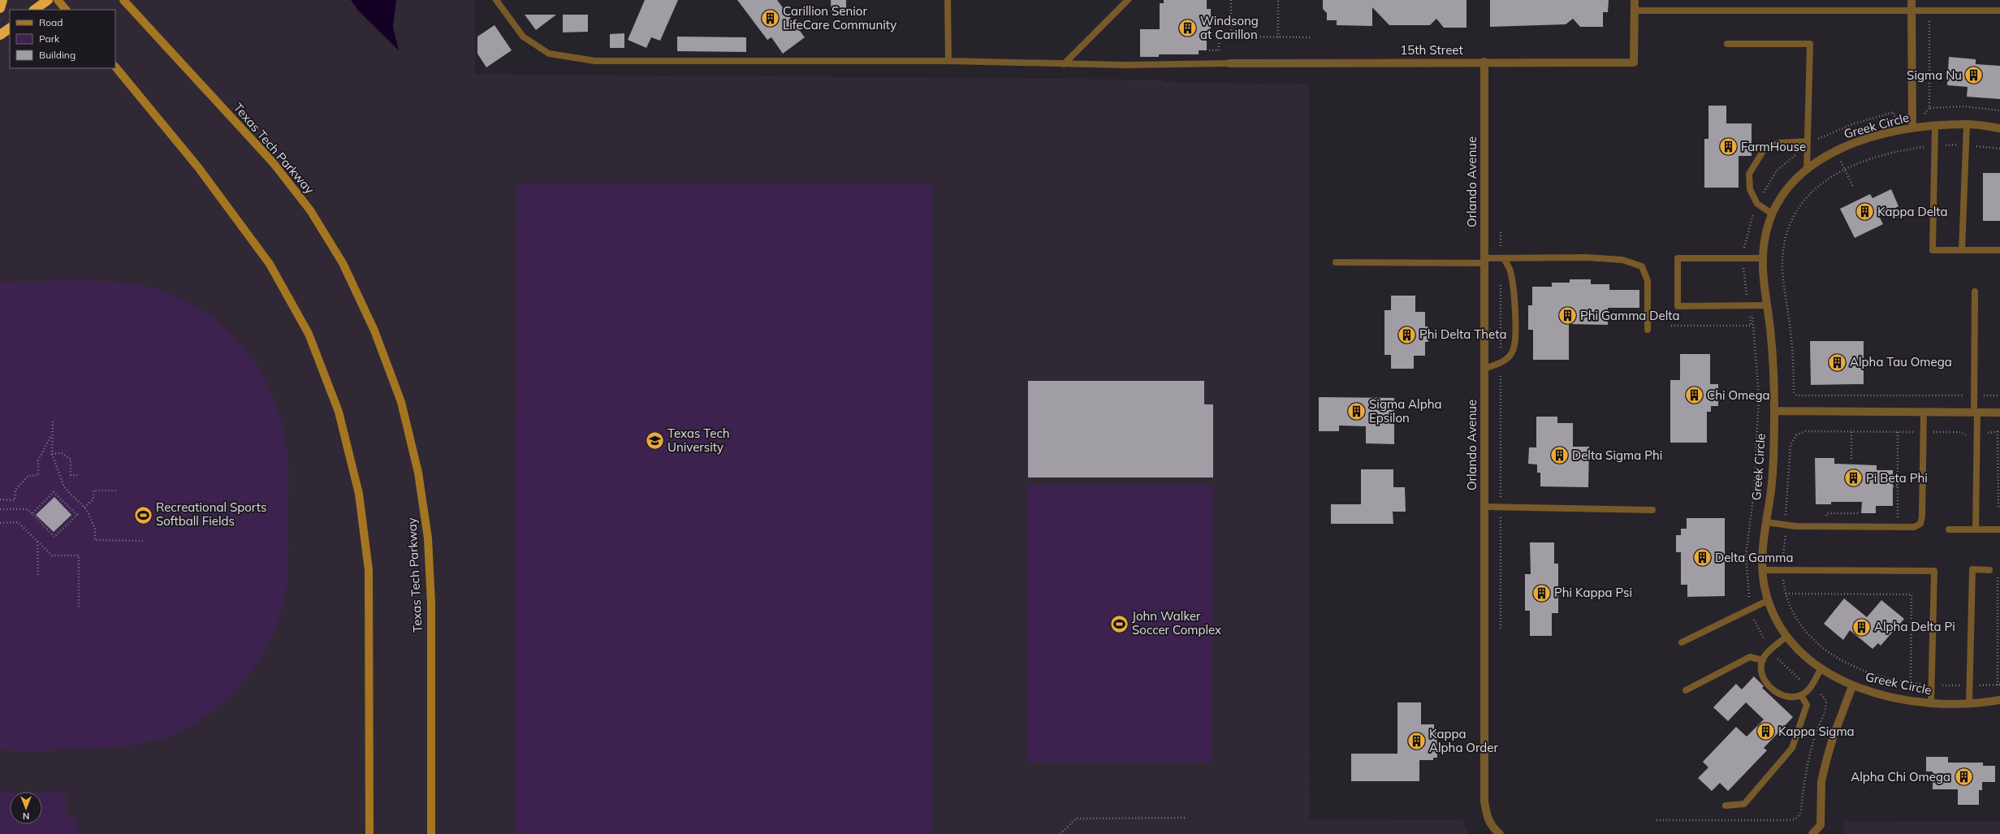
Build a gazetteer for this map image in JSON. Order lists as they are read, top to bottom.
{
  "streets": {
    "main road": ["Texas Tech Parkway"],
    "street": ["15th Street", "Greek Circle", "Orlando Avenue"]
  },
  "crossings": [
    ["15th Street", "Orlando Avenue"]
  ],
  "places": {
    "building": [
      "Carillion Senior LifeCare Community",
      "Windsong at Carillon",
      "Sigma Nu",
      "FarmHouse",
      "Kappa Delta",
      "Phi Gamma Delta",
      "Phi Delta Theta",
      "Alpha Tau Omega",
      "Chi Omega",
      "Sigma Alpha Epsilon",
      "Delta Sigma Phi",
      "Pi Beta Phi",
      "Delta Gamma",
      "Phi Kappa Psi",
      "Alpha Delta Pi",
      "Kappa Sigma",
      "Kappa Alpha Order",
      "Alpha Chi Omega"
    ],
    "school or university": ["Texas Tech University"],
    "sports": ["Recreational Sports Softball Fields", "John Walker Soccer Complex"]
  },
  "legend": ["Road", "Park", "Building"],
  "north": "bottom"
}
